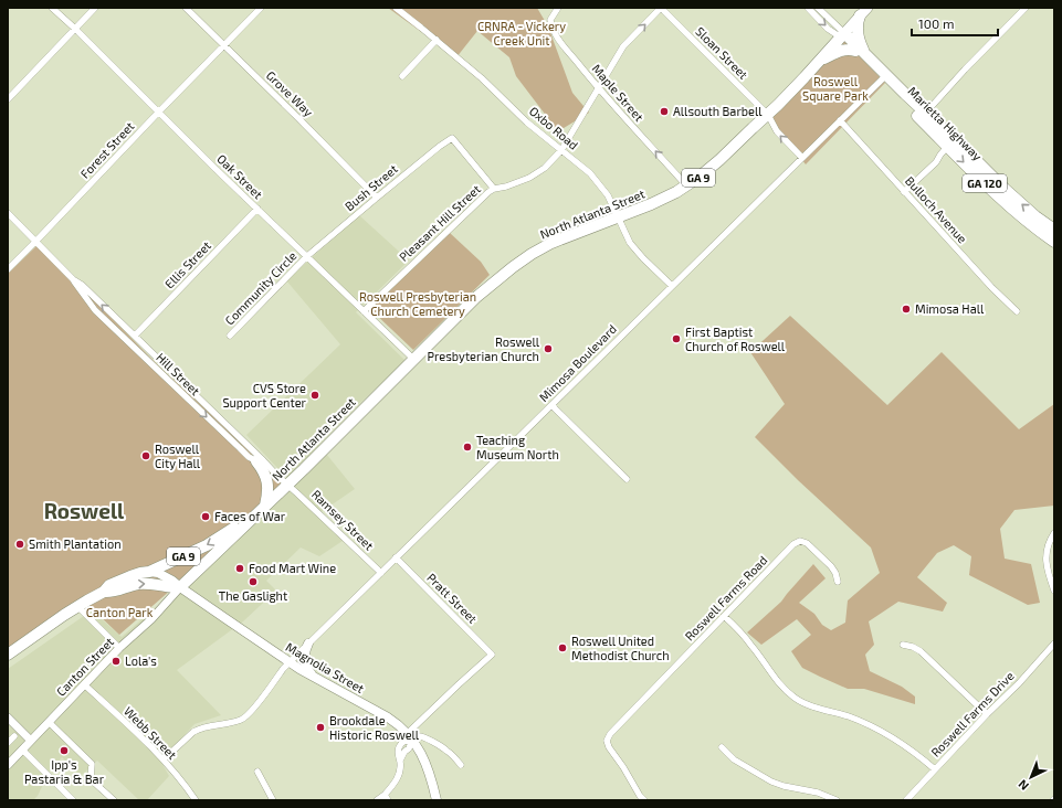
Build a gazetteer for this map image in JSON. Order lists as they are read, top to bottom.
{
  "streets": {
    "highway": [
      "Marietta Highway",
      "GA 9",
      "GA 120",
      "North Atlanta Street"
    ],
    "main road": ["Magnolia Street"],
    "street": [
      "Sloan Street",
      "Maple Street",
      "Grove Way",
      "Oxbo Road",
      "Forest Street",
      "Oak Street",
      "Bush Street",
      "Bulloch Avenue",
      "Pleasant Hill Street",
      "Ellis Street",
      "Community Circle",
      "Mimosa Boulevard",
      "Hill Street",
      "Ramsey Street",
      "Pratt Street",
      "Roswell Farms Road",
      "Canton Street",
      "Roswell Farms Drive",
      "Webb Street"
    ]
  },
  "crossings": [
    ["Sloan Street", "North Atlanta Street"],
    ["Sloan Street", "Pleasant Hill Street"],
    ["Sloan Street", "Mimosa Boulevard"],
    ["Maple Street", "North Atlanta Street"],
    ["Maple Street", "Pleasant Hill Street"],
    ["Grove Way", "Forest Street"],
    ["Grove Way", "Bush Street"],
    ["Marietta Highway", "GA 9"],
    ["Marietta Highway", "North Atlanta Street"],
    ["Marietta Highway", "Mimosa Boulevard"],
    ["Oxbo Road", "North Atlanta Street"],
    ["Oxbo Road", "Pleasant Hill Street"],
    ["Oxbo Road", "Mimosa Boulevard"],
    ["Forest Street", "Oak Street"],
    ["Forest Street", "Hill Street"],
    ["Oak Street", "Bush Street"],
    ["Oak Street", "North Atlanta Street"],
    ["Oak Street", "Pleasant Hill Street"],
    ["Oak Street", "Ellis Street"],
    ["Oak Street", "Community Circle"],
    ["GA 9", "North Atlanta Street"],
    ["GA 9", "Canton Street"],
    ["GA 9", "Magnolia Street"],
    ["Bush Street", "Pleasant Hill Street"],
    ["Bush Street", "Community Circle"],
    ["Bulloch Avenue", "Mimosa Boulevard"],
    ["North Atlanta Street", "Hill Street"],
    ["North Atlanta Street", "Ramsey Street"],
    ["North Atlanta Street", "Canton Street"],
    ["North Atlanta Street", "Magnolia Street"],
    ["Ellis Street", "Hill Street"],
    ["Mimosa Boulevard", "Ramsey Street"],
    ["Mimosa Boulevard", "Pratt Street"],
    ["Mimosa Boulevard", "Magnolia Street"],
    ["Mimosa Boulevard", "Webb Street"],
    ["Hill Street", "Ramsey Street"],
    ["Pratt Street", "Magnolia Street"],
    ["Canton Street", "Magnolia Street"],
    ["Canton Street", "Webb Street"]
  ],
  "one_way": ["Maple Street"],
  "districts": ["Roswell"],
  "parks": [
    "CRNRA - Vickery Creek Unit",
    "Roswell Square Park",
    "Roswell Presbyterian Church Cemetery",
    "Canton Park"
  ],
  "places": [
    "Allsouth Barbell",
    "Mimosa Hall",
    "First Baptist Church of Roswell",
    "Roswell Presbyterian Church",
    "CVS Store Support Center",
    "Teaching Museum North",
    "Roswell City Hall",
    "Faces of War",
    "Smith Plantation",
    "Food Mart Wine",
    "The Gaslight",
    "Roswell United Methodist Church",
    "Lola's",
    "Brookdale Historic Roswell",
    "Ipp's Pastaria & Bar"
  ],
  "scale_bar": "100 m",
  "north": "bottom left"
}
